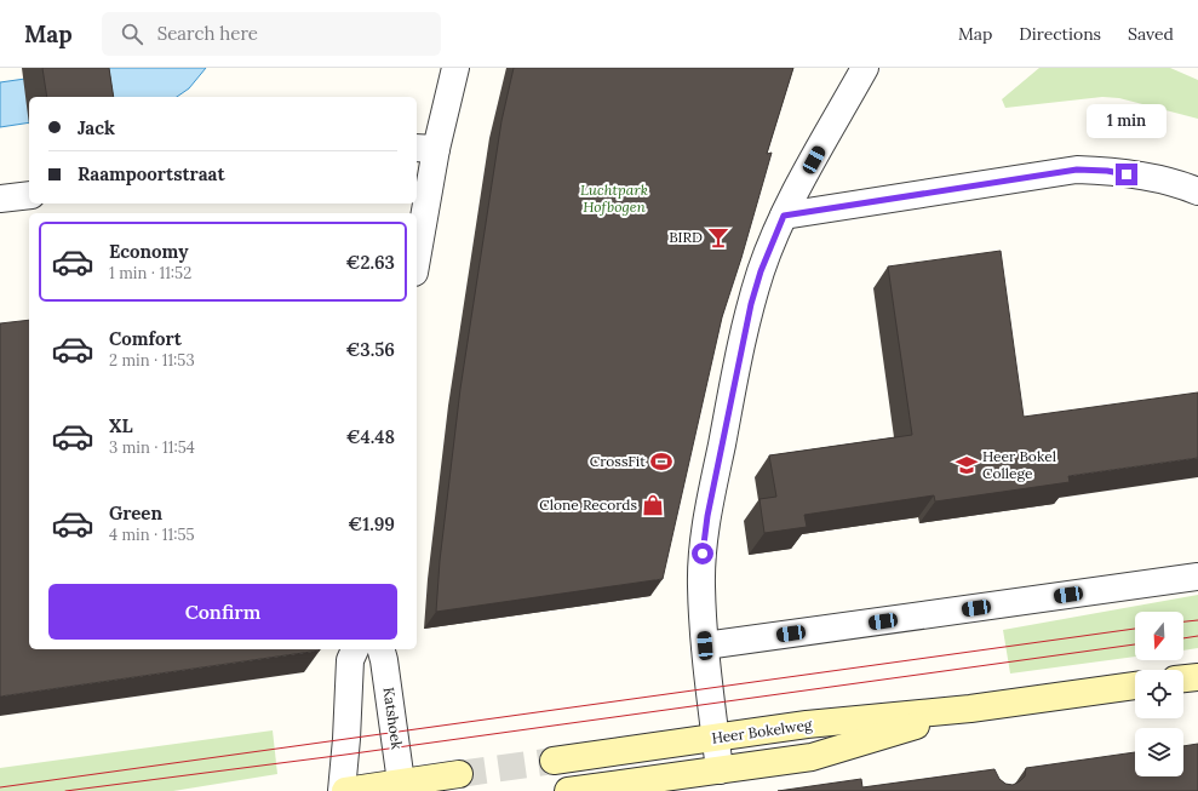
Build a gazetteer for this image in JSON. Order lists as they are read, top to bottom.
{
  "streets": {
    "street": ["Katshoek", "Heer Bokelweg"]
  },
  "parks": ["Luchtpark Hofbogen"],
  "places": {
    "bar": ["BIRD"],
    "sports": ["CrossFit"],
    "school or university": ["Heer Bokel College"],
    "shop": ["Clone Records"]
  },
  "north": "bottom",
  "page": {
    "header": "Map",
    "search": "Search here",
    "nav": ["Map", "Directions", "Saved"],
    "banner": ["Jack", "Raampoortstraat"],
    "bubble": "1 min",
    "list": [
      {
        "name": "Economy",
        "note": "1 min · 11:52",
        "value": "€2.63"
      },
      {
        "name": "Comfort",
        "note": "2 min · 11:53",
        "value": "€3.56"
      },
      {
        "name": "XL",
        "note": "3 min · 11:54",
        "value": "€4.48"
      },
      {
        "name": "Green",
        "note": "4 min · 11:55",
        "value": "€1.99"
      }
    ],
    "buttons": "Confirm"
  }
}
